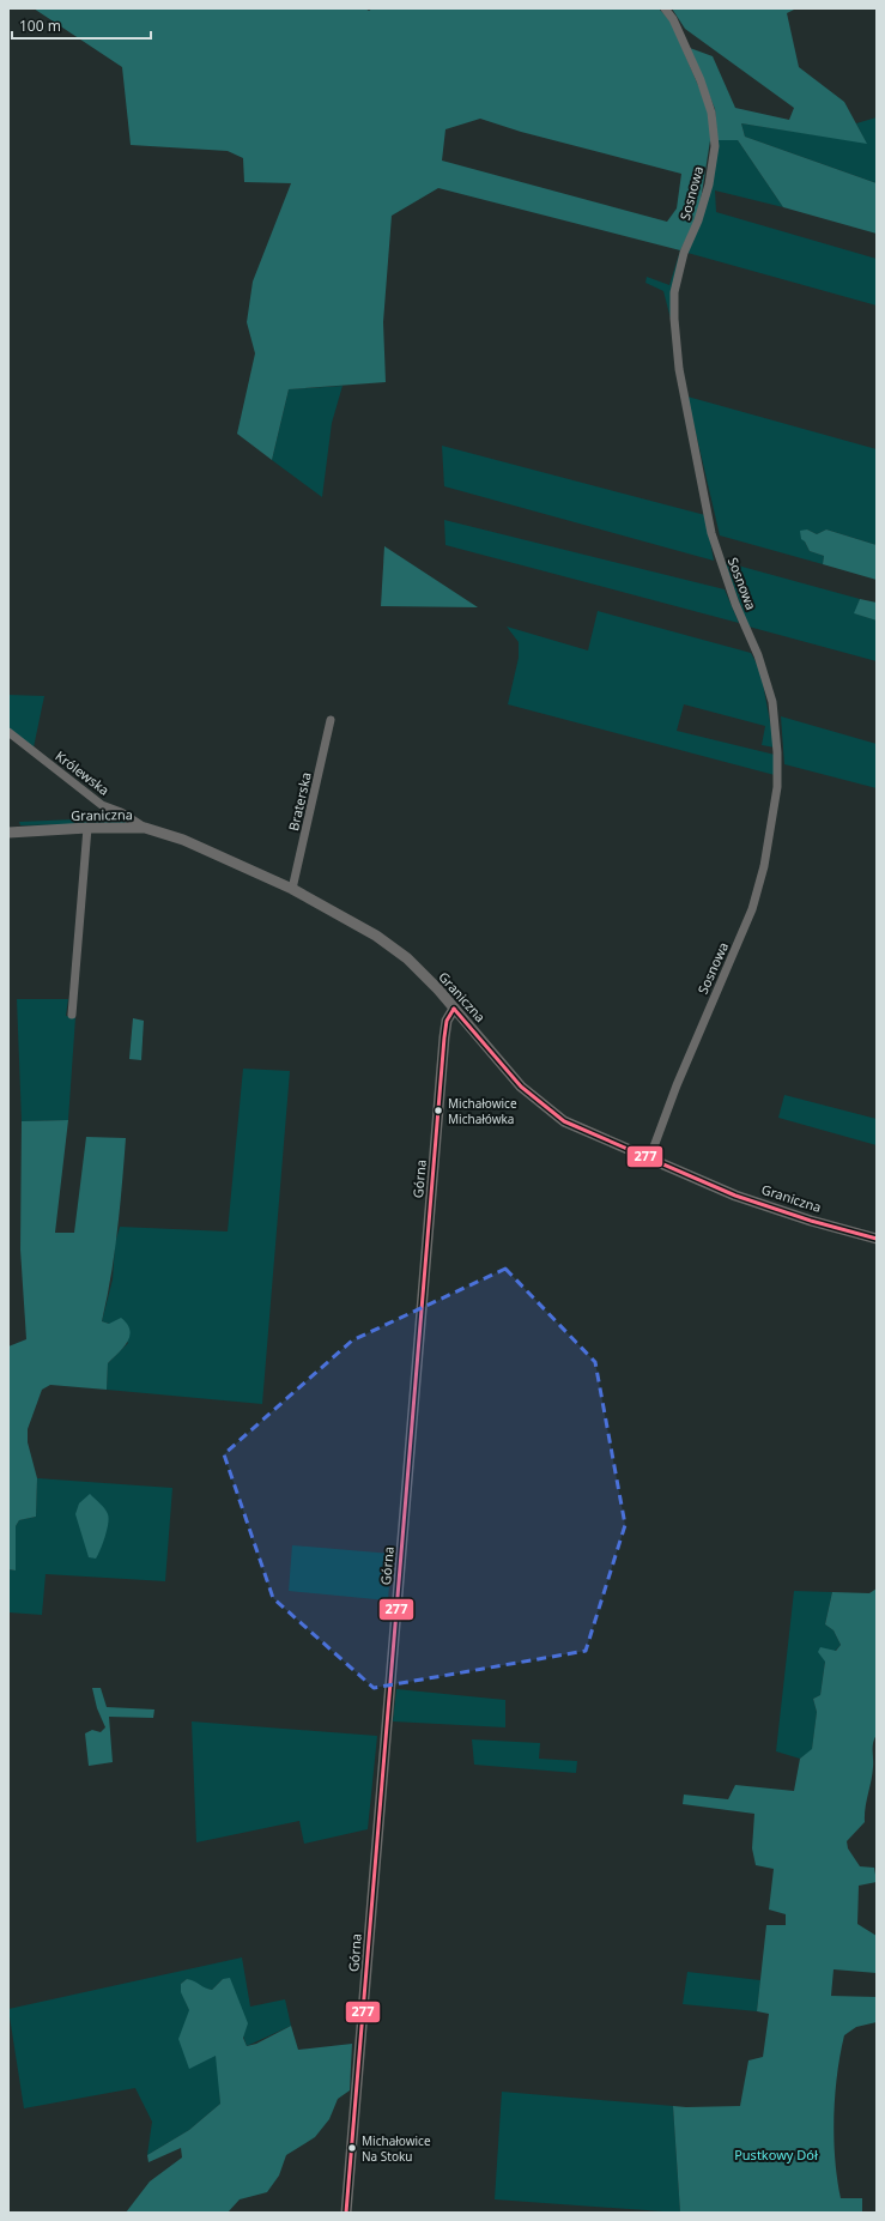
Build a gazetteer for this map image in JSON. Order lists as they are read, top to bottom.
{
  "streets": {
    "street": [
      "Sosnowa",
      "Królewska",
      "Braterska",
      "Graniczna",
      "Górna"
    ]
  },
  "crossings": [
    ["Sosnowa", "Graniczna"],
    ["Królewska", "Graniczna"],
    ["Braterska", "Graniczna"],
    ["Graniczna", "Górna"]
  ],
  "parks": ["Pustkowy Dół"],
  "places": ["Michałowice Michałówka", "Michałowice Na Stoku"],
  "lines": ["transit line 277"],
  "scale_bar": "100 m"
}
